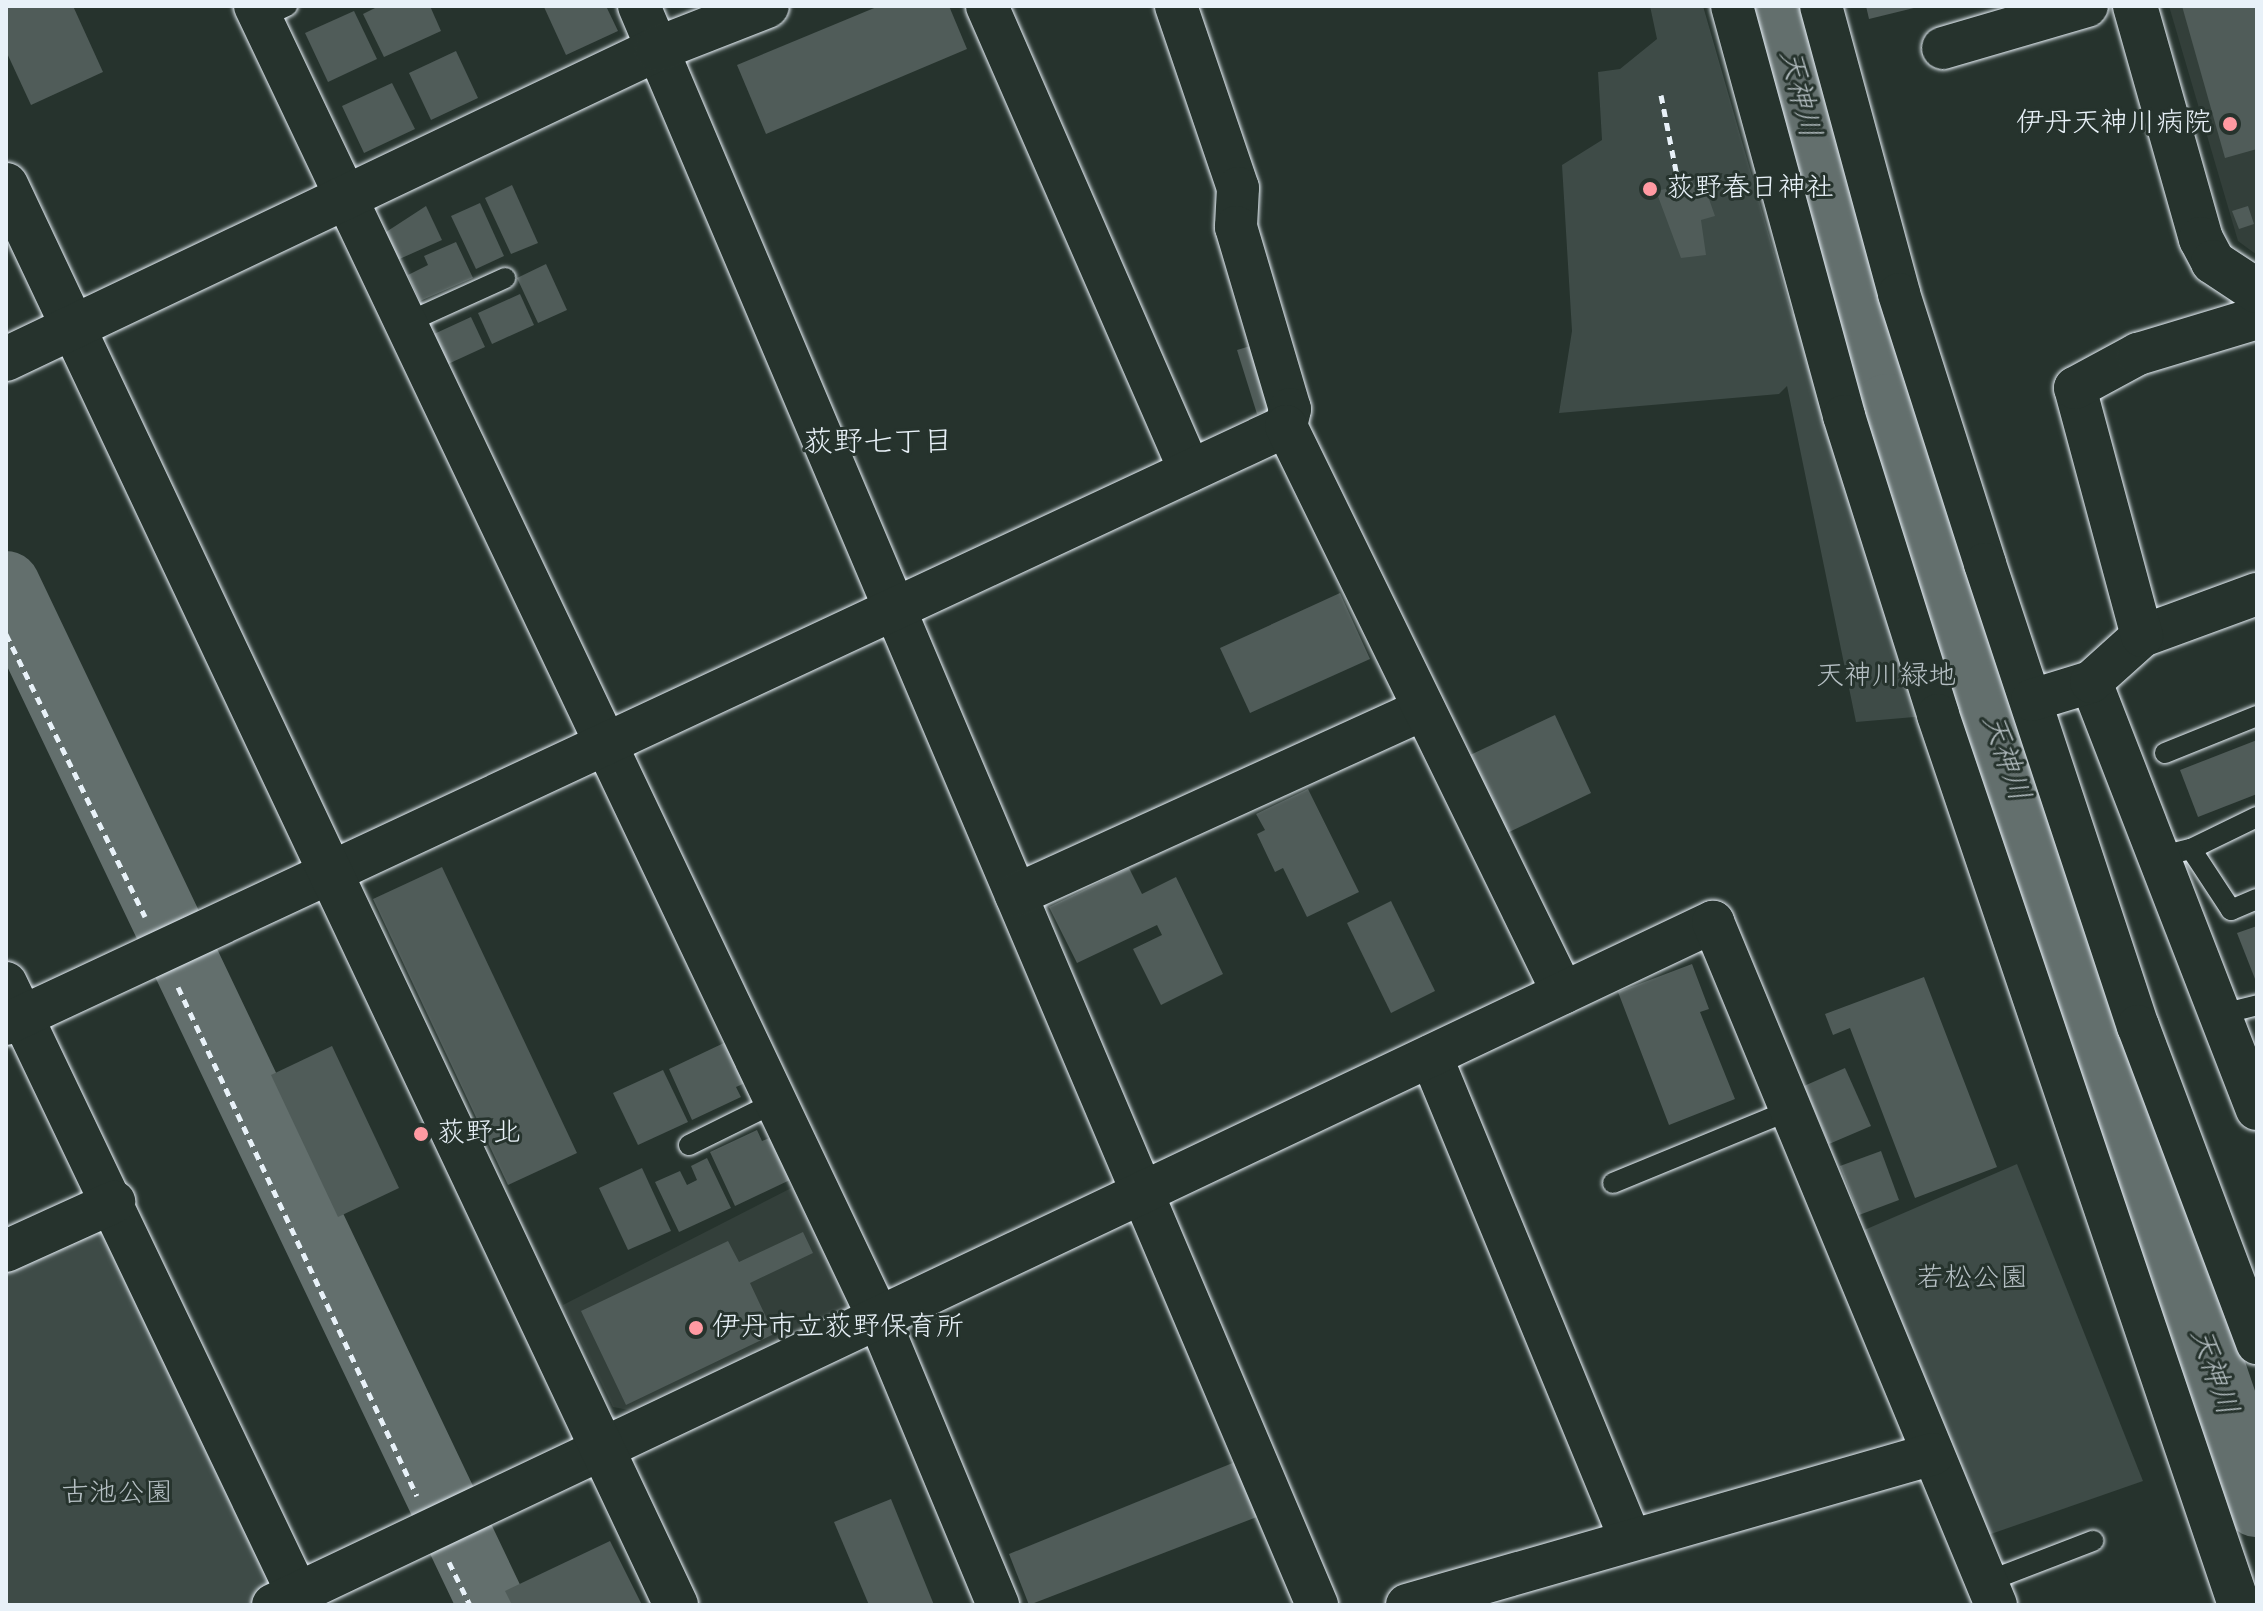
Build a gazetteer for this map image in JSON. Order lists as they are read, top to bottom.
{
  "districts": ["荻野七丁目"],
  "water": ["天神川"],
  "parks": ["天神川緑地", "若松公園", "古池公園"],
  "places": [
    "伊丹天神川病院",
    "荻野春日神社",
    "荻野北",
    "伊丹市立荻野保育所"
  ]
}
